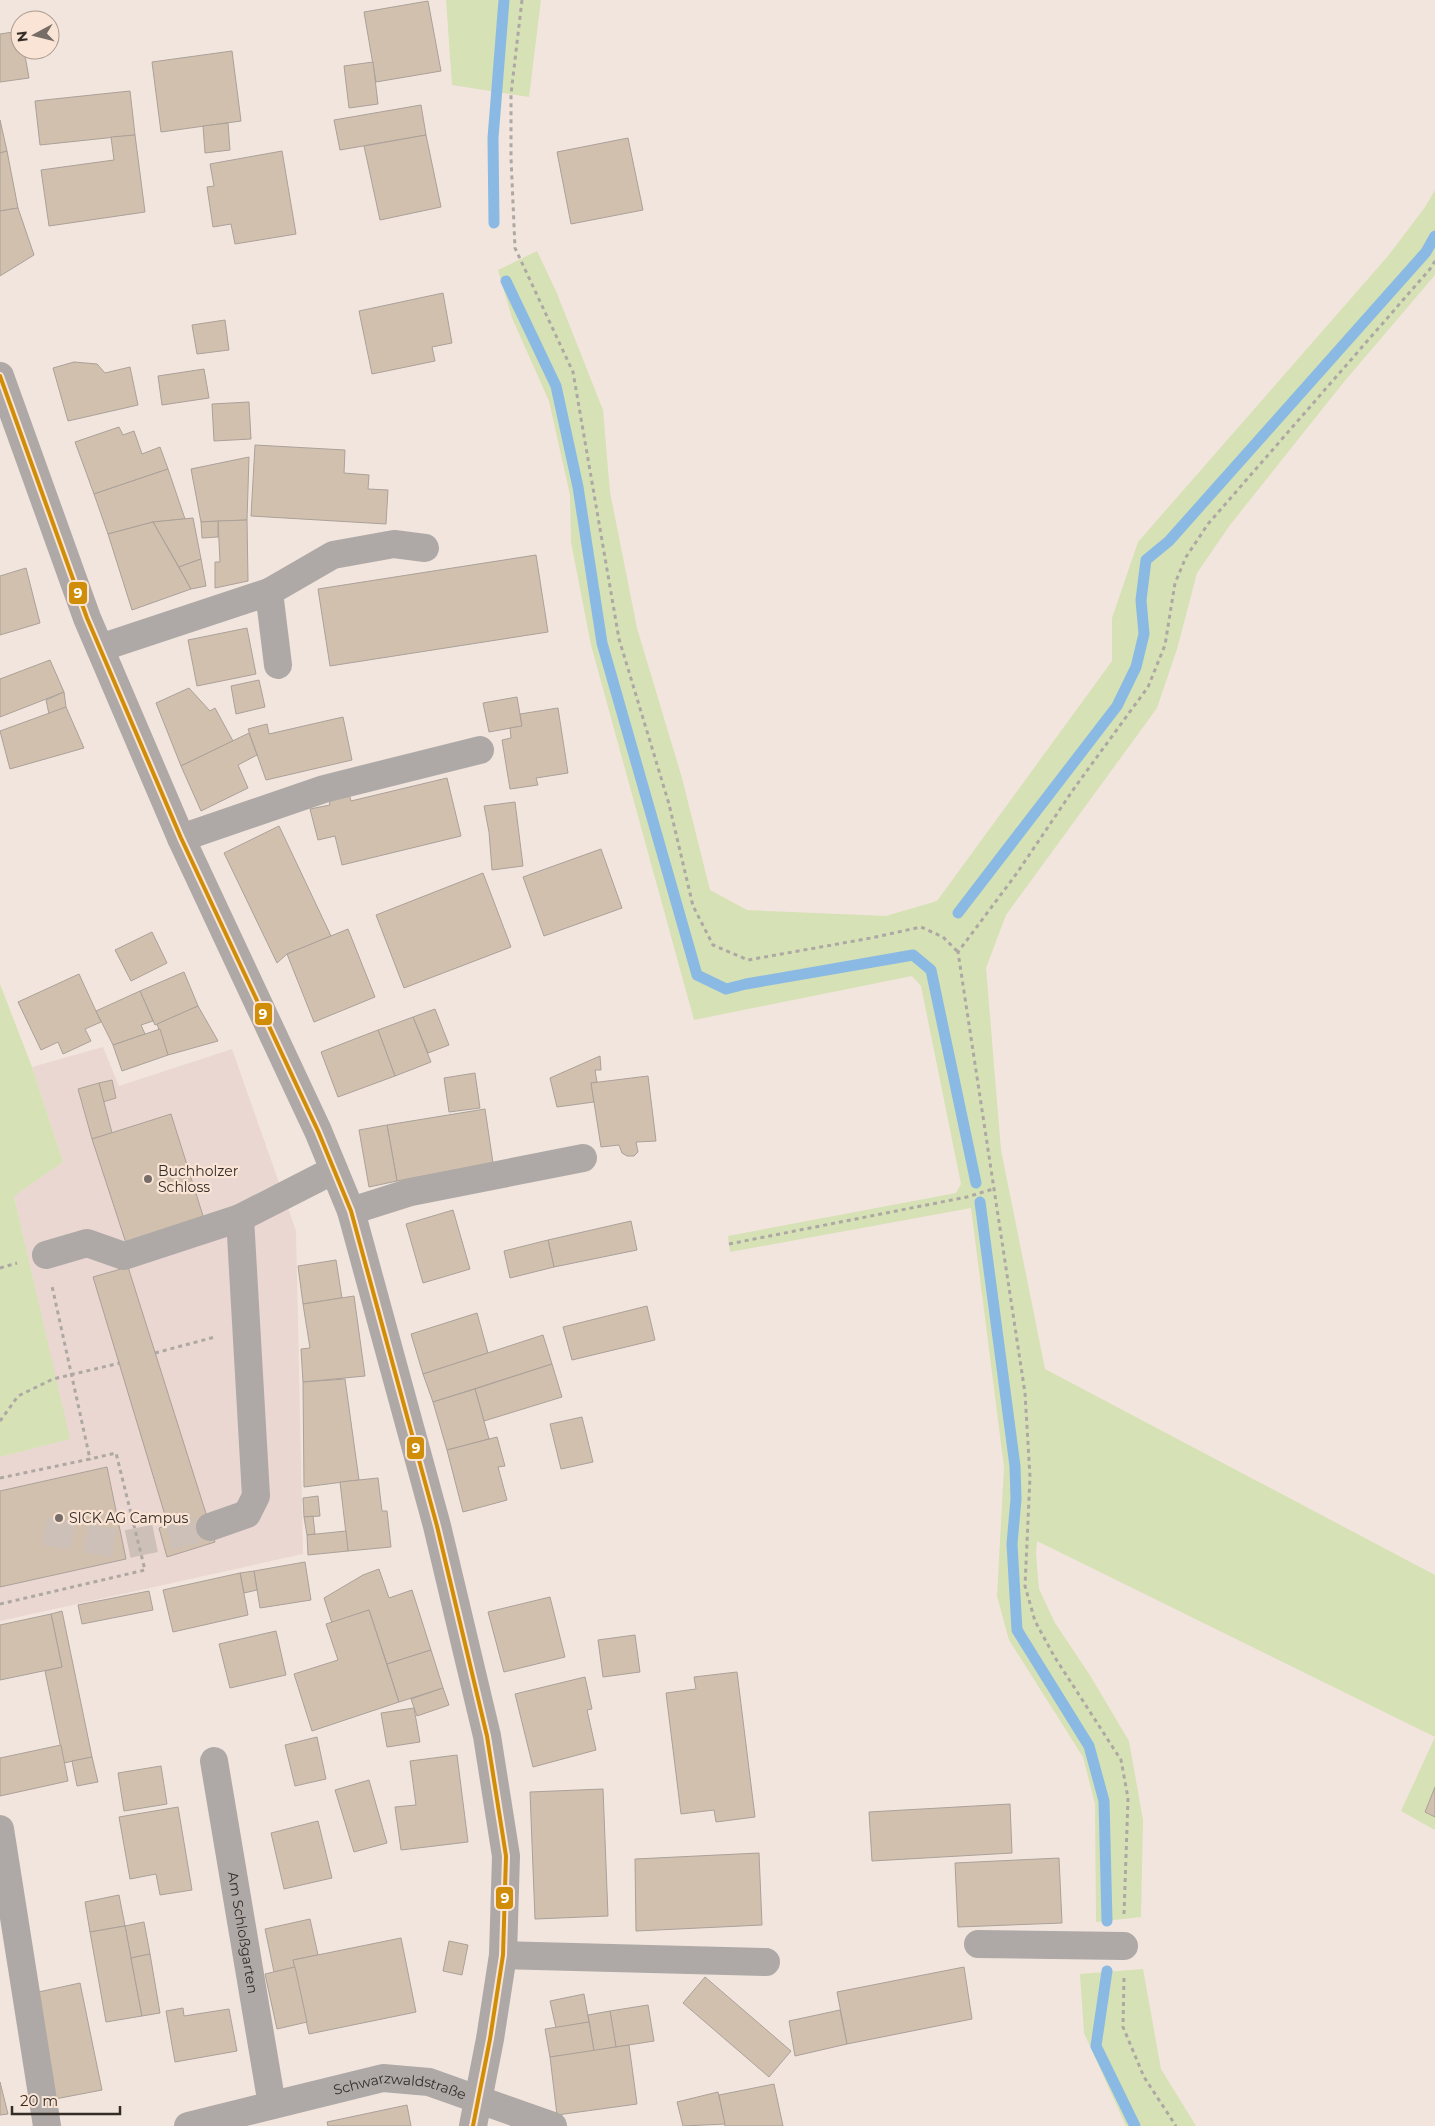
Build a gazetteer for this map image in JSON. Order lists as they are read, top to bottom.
{
  "streets": {
    "street": ["Am Schloßgarten", "Schwarzwaldstraße"]
  },
  "crossings": [
    ["Am Schloßgarten", "Schwarzwaldstraße"]
  ],
  "places": ["Buchholzer Schloss", "SICK AG Campus"],
  "lines": ["transit line 9"],
  "scale_bar": "20 m",
  "north": "left"
}
